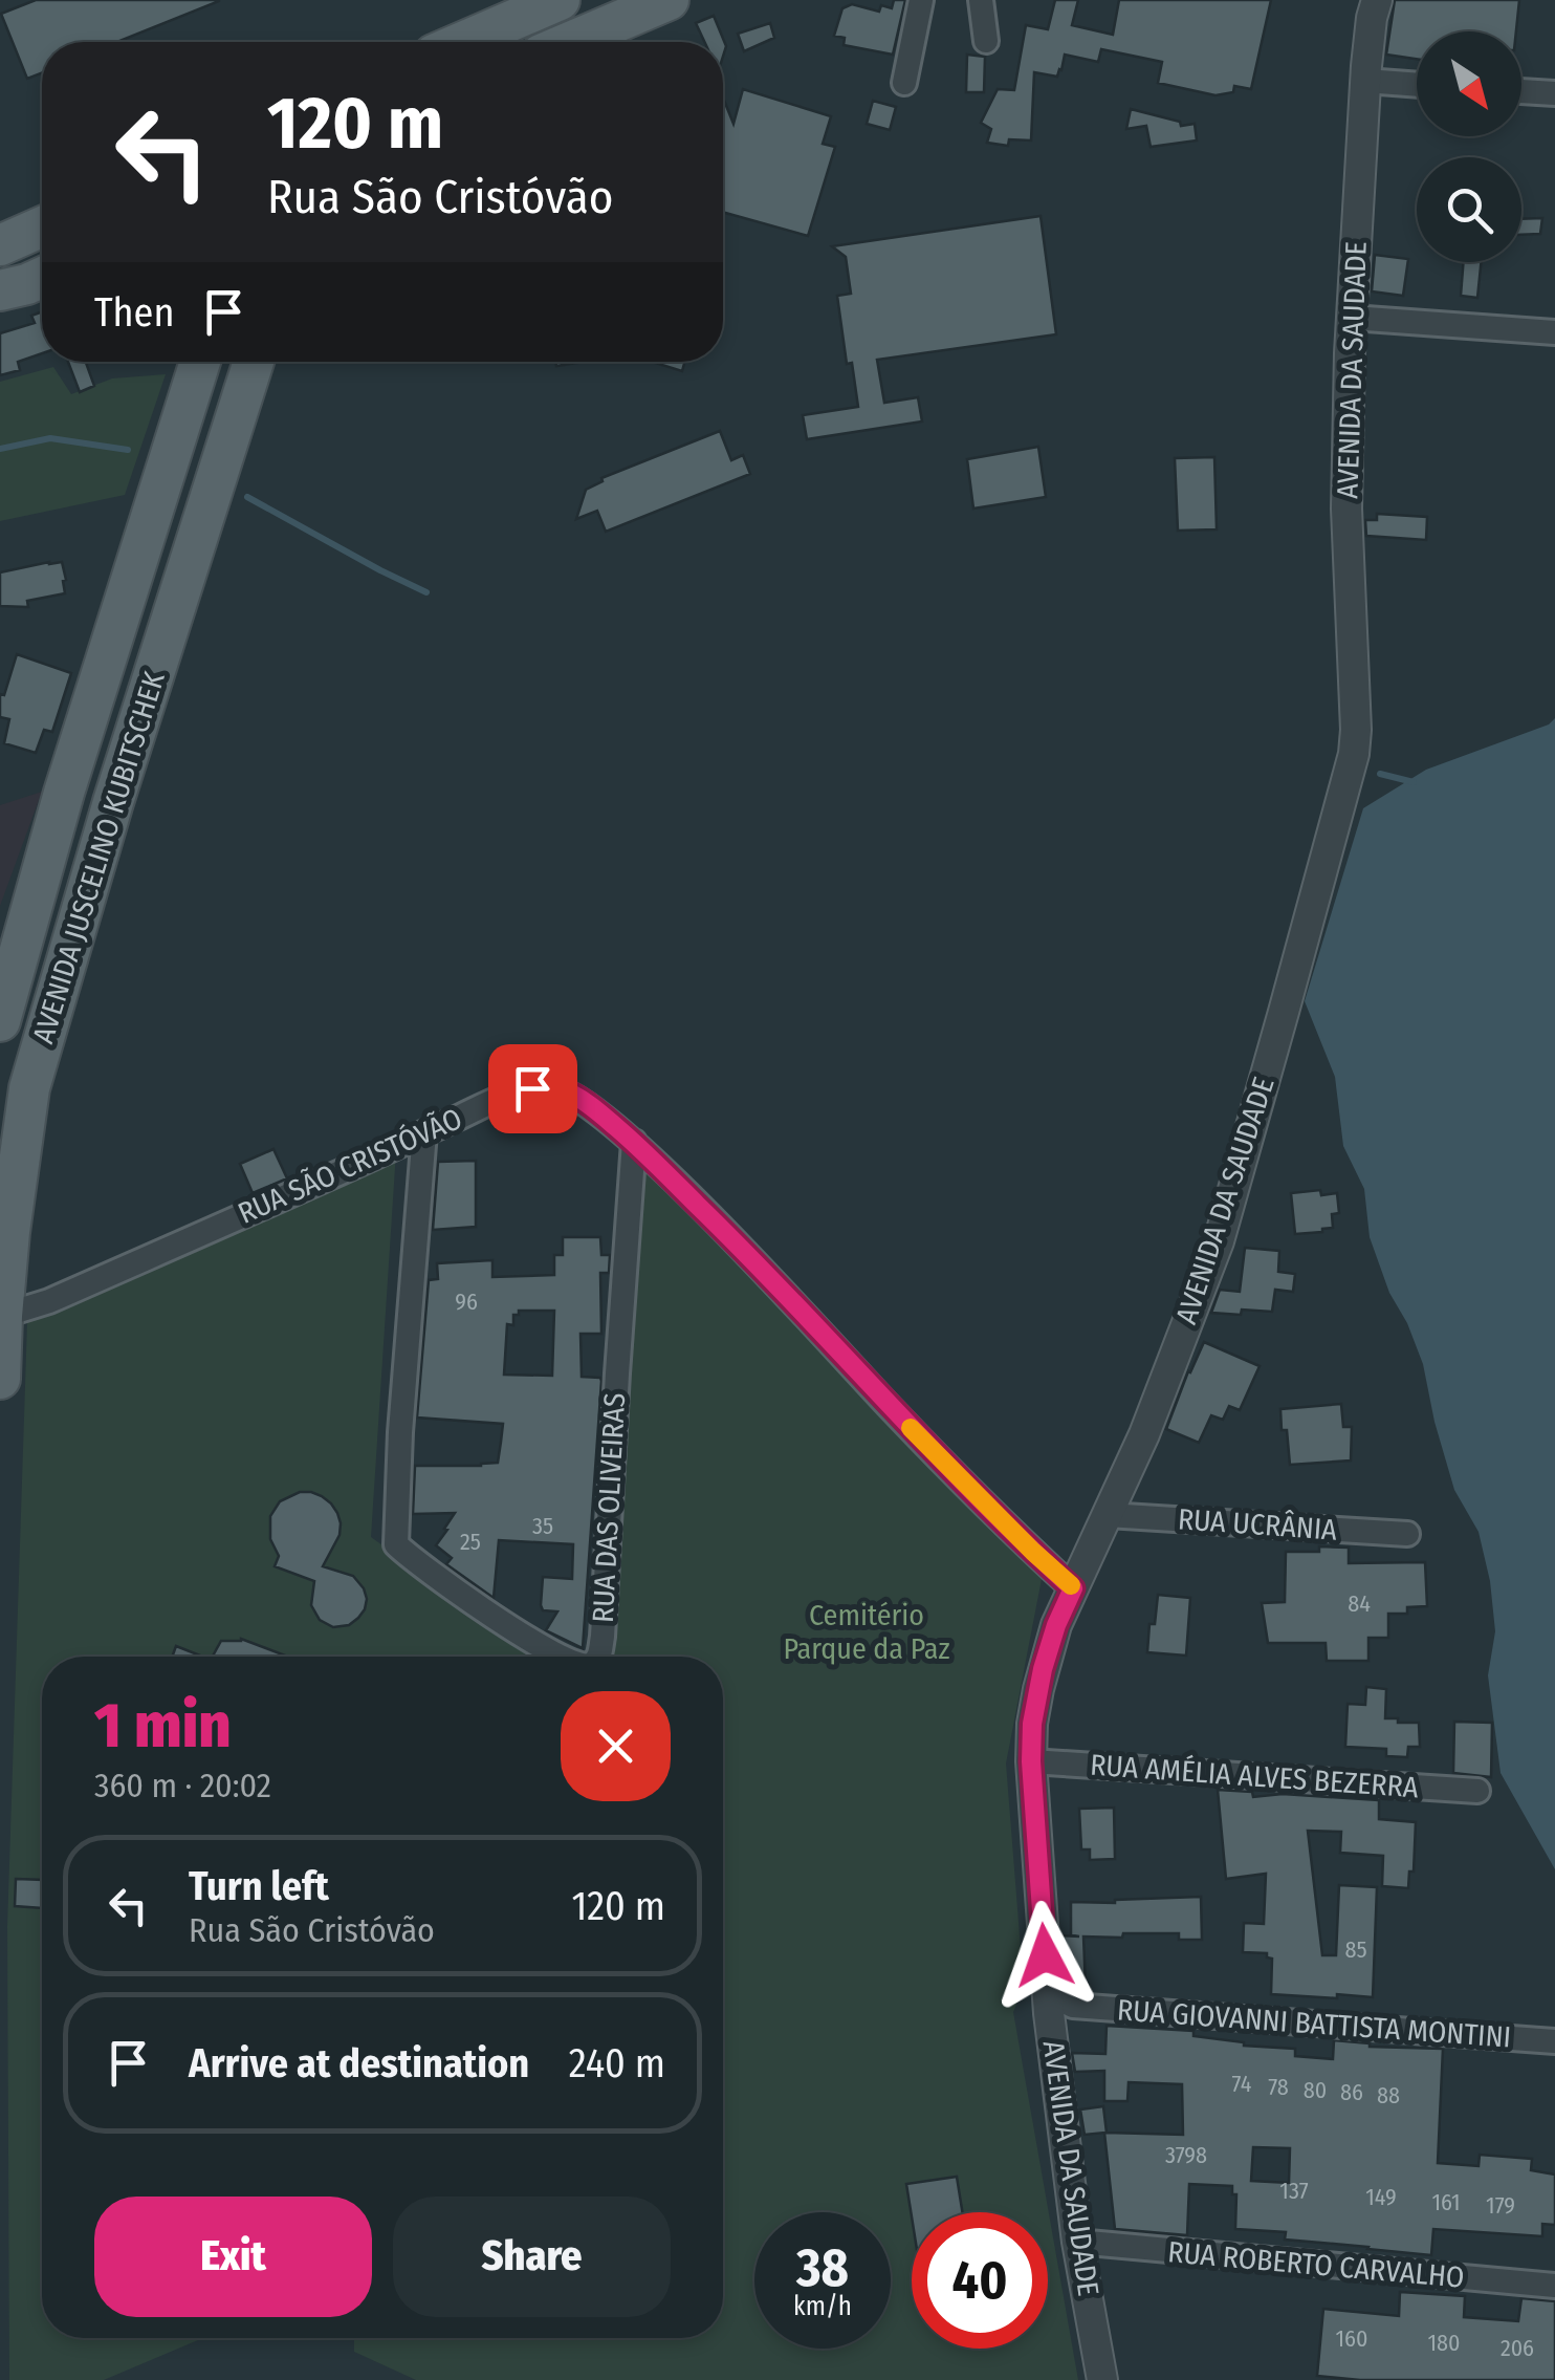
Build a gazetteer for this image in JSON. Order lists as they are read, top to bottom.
{
  "streets": {
    "main road": ["AVENIDA JUSCELINO KUBITSCHEK"],
    "street": [
      "AVENIDA DA SAUDADE",
      "RUA SÃO CRISTÓVÃO",
      "RUA DAS OLIVEIRAS",
      "RUA UCRÂNIA",
      "RUA AMÉLIA ALVES BEZERRA",
      "RUA GIOVANNI BATTISTA MONTINI",
      "RUA ROBERTO CARVALHO"
    ]
  },
  "crossings": [
    ["AVENIDA DA SAUDADE", "RUA SÃO CRISTÓVÃO"],
    ["AVENIDA DA SAUDADE", "RUA UCRÂNIA"],
    ["AVENIDA DA SAUDADE", "RUA AMÉLIA ALVES BEZERRA"],
    ["AVENIDA DA SAUDADE", "RUA GIOVANNI BATTISTA MONTINI"],
    ["AVENIDA DA SAUDADE", "RUA ROBERTO CARVALHO"],
    ["AVENIDA JUSCELINO KUBITSCHEK", "RUA SÃO CRISTÓVÃO"],
    ["RUA SÃO CRISTÓVÃO", "RUA DAS OLIVEIRAS"]
  ],
  "parks": ["Cemitério Parque da Paz"],
  "house_numbers": [
    "96",
    "35",
    "25",
    "84",
    "85",
    "74",
    "78",
    "80",
    "86",
    "88",
    "3798",
    "137",
    "149",
    "161",
    "179",
    "160",
    "180",
    "206"
  ],
  "north": "bottom right",
  "page": {
    "turn": ["120 m", "Rua São Cristóvão"],
    "then": "Then",
    "heading": ["1 min", "360 m · 20:02"],
    "list": [
      {
        "name": "Turn left",
        "note": "Rua São Cristóvão",
        "value": "120 m"
      },
      {
        "name": "Arrive at destination",
        "value": "240 m"
      }
    ],
    "buttons": ["Exit", "Share"],
    "speed": "38 km/h",
    "limit": "40"
  }
}
